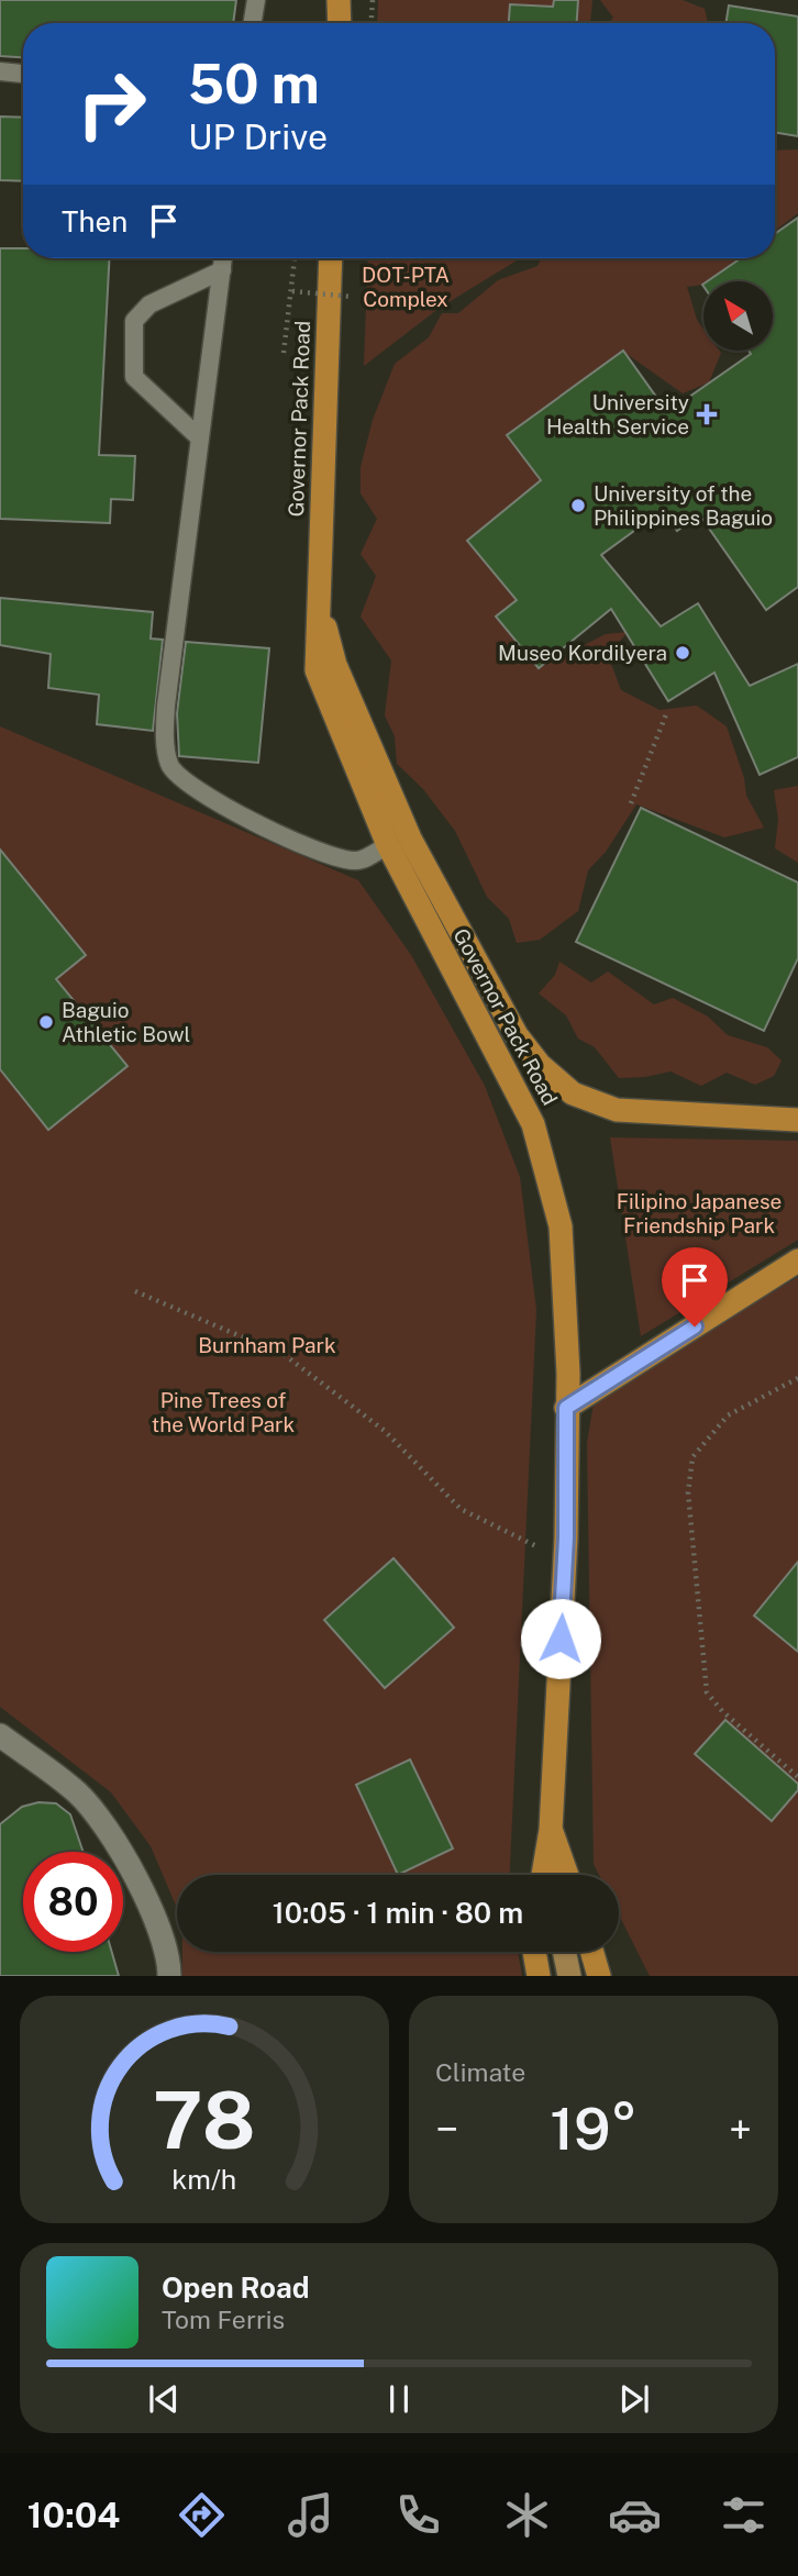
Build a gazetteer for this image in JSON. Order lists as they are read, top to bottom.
{
  "streets": {
    "highway": ["Governor Pack Road"]
  },
  "parks": [
    "DOT-PTA Complex",
    "Filipino Japanese Friendship Park",
    "Burnham Park",
    "Pine Trees of the World Park"
  ],
  "places": {
    "health": ["University Health Service"],
    "other": ["University of the Philippines Baguio", "Museo Kordilyera", "Baguio Athletic Bowl"]
  },
  "north": "top left",
  "page": {
    "turn": ["50 m", "UP Drive"],
    "then": "Then",
    "limit": "80",
    "trip": "10:05 · 1 min · 80 m",
    "tile": "Climate",
    "heat": ["−", "19°", "+"],
    "song": ["Open Road", "Tom Ferris"],
    "tabs": "10:04",
    "gauge": ["78", "km/h"]
  }
}
